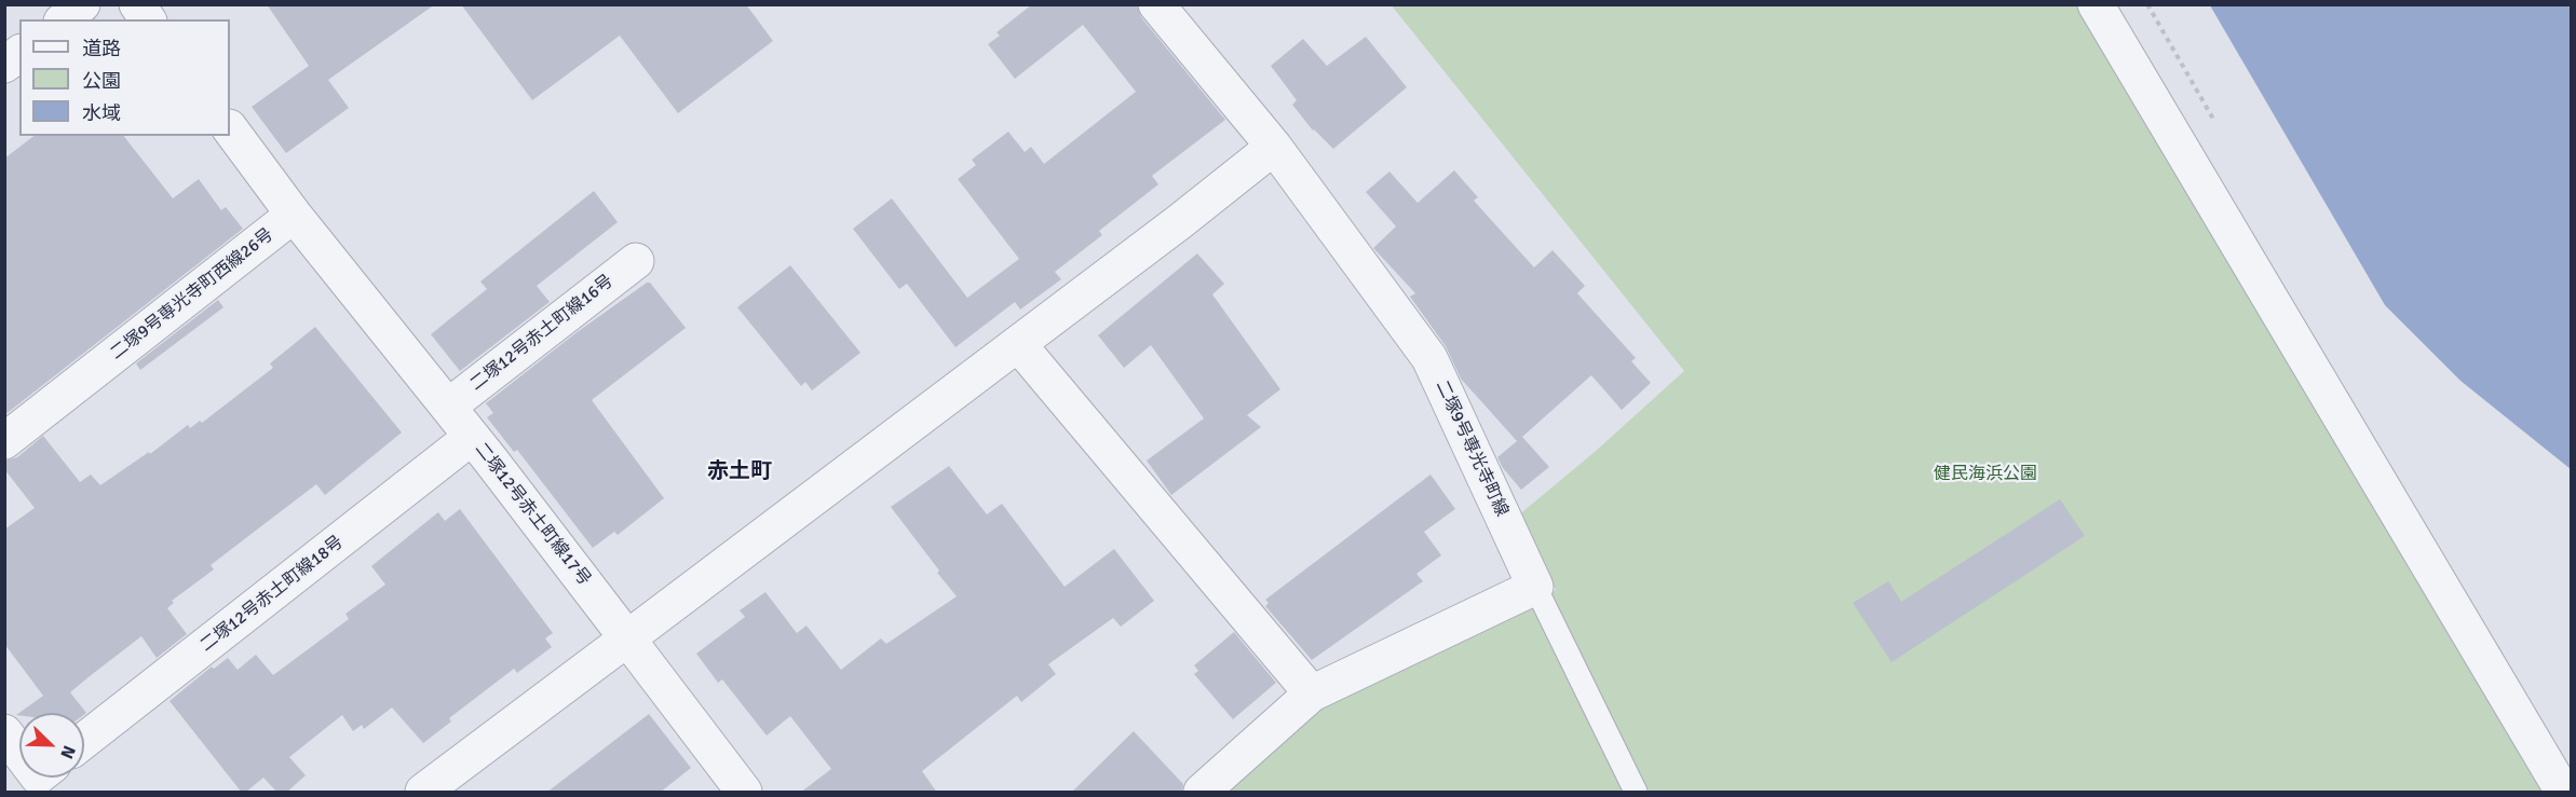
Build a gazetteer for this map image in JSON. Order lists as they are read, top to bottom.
{
  "streets": {
    "street": [
      "二塚9号専光寺町西線26号",
      "二塚12号赤土町線16号",
      "二塚9号専光寺町線",
      "二塚12号赤土町線17号",
      "二塚12号赤土町線18号"
    ]
  },
  "crossings": [
    ["二塚9号専光寺町西線26号", "二塚12号赤土町線17号"],
    ["二塚12号赤土町線16号", "二塚12号赤土町線17号"],
    ["二塚12号赤土町線17号", "二塚12号赤土町線18号"]
  ],
  "districts": ["赤土町"],
  "parks": ["健民海浜公園"],
  "legend": ["道路", "公園", "水域"],
  "north": "bottom right"
}
